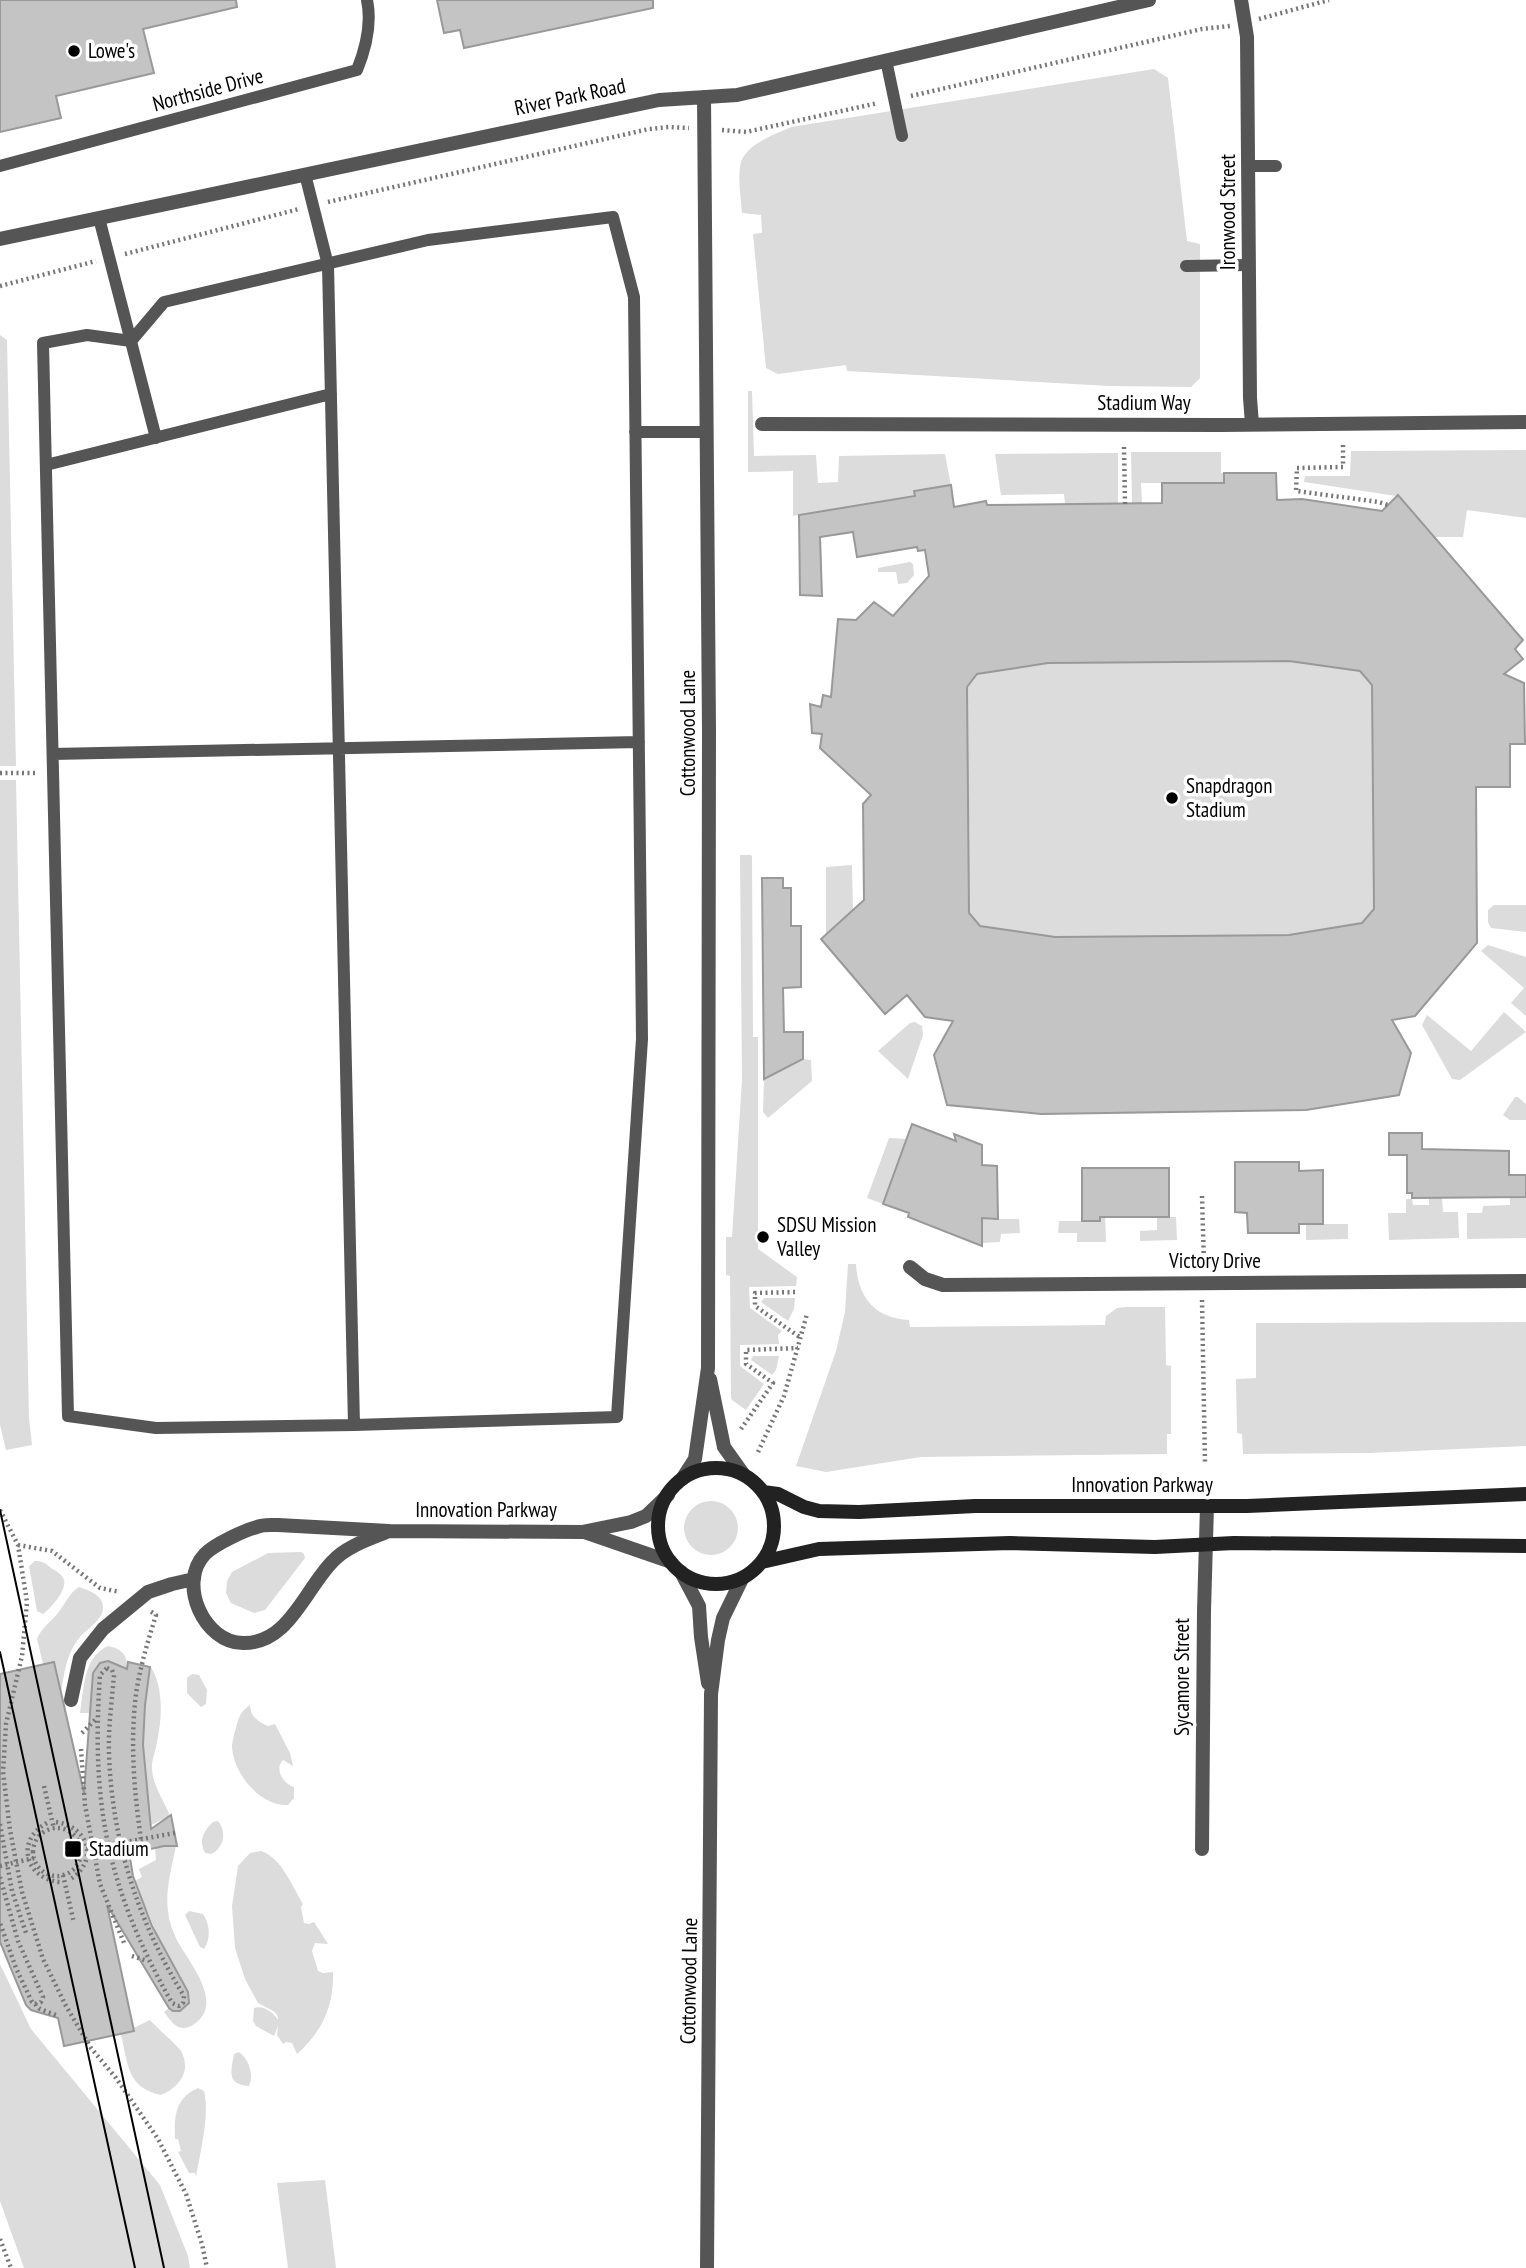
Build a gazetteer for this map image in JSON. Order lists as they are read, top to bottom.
{
  "streets": {
    "main road": ["Innovation Parkway"],
    "street": [
      "River Park Road",
      "Ironwood Street",
      "Stadium Way",
      "Cottonwood Lane",
      "Victory Drive",
      "Sycamore Street"
    ],
    "lane": ["Northside Drive"]
  },
  "crossings": [
    ["River Park Road", "Cottonwood Lane"],
    ["Ironwood Street", "Stadium Way"],
    ["Cottonwood Lane", "Innovation Parkway"],
    ["Innovation Parkway", "Sycamore Street"]
  ],
  "places": {
    "other": ["Lowe's", "Snapdragon Stadium", "SDSU Mission Valley"],
    "transit": ["Stadium"]
  }
}
